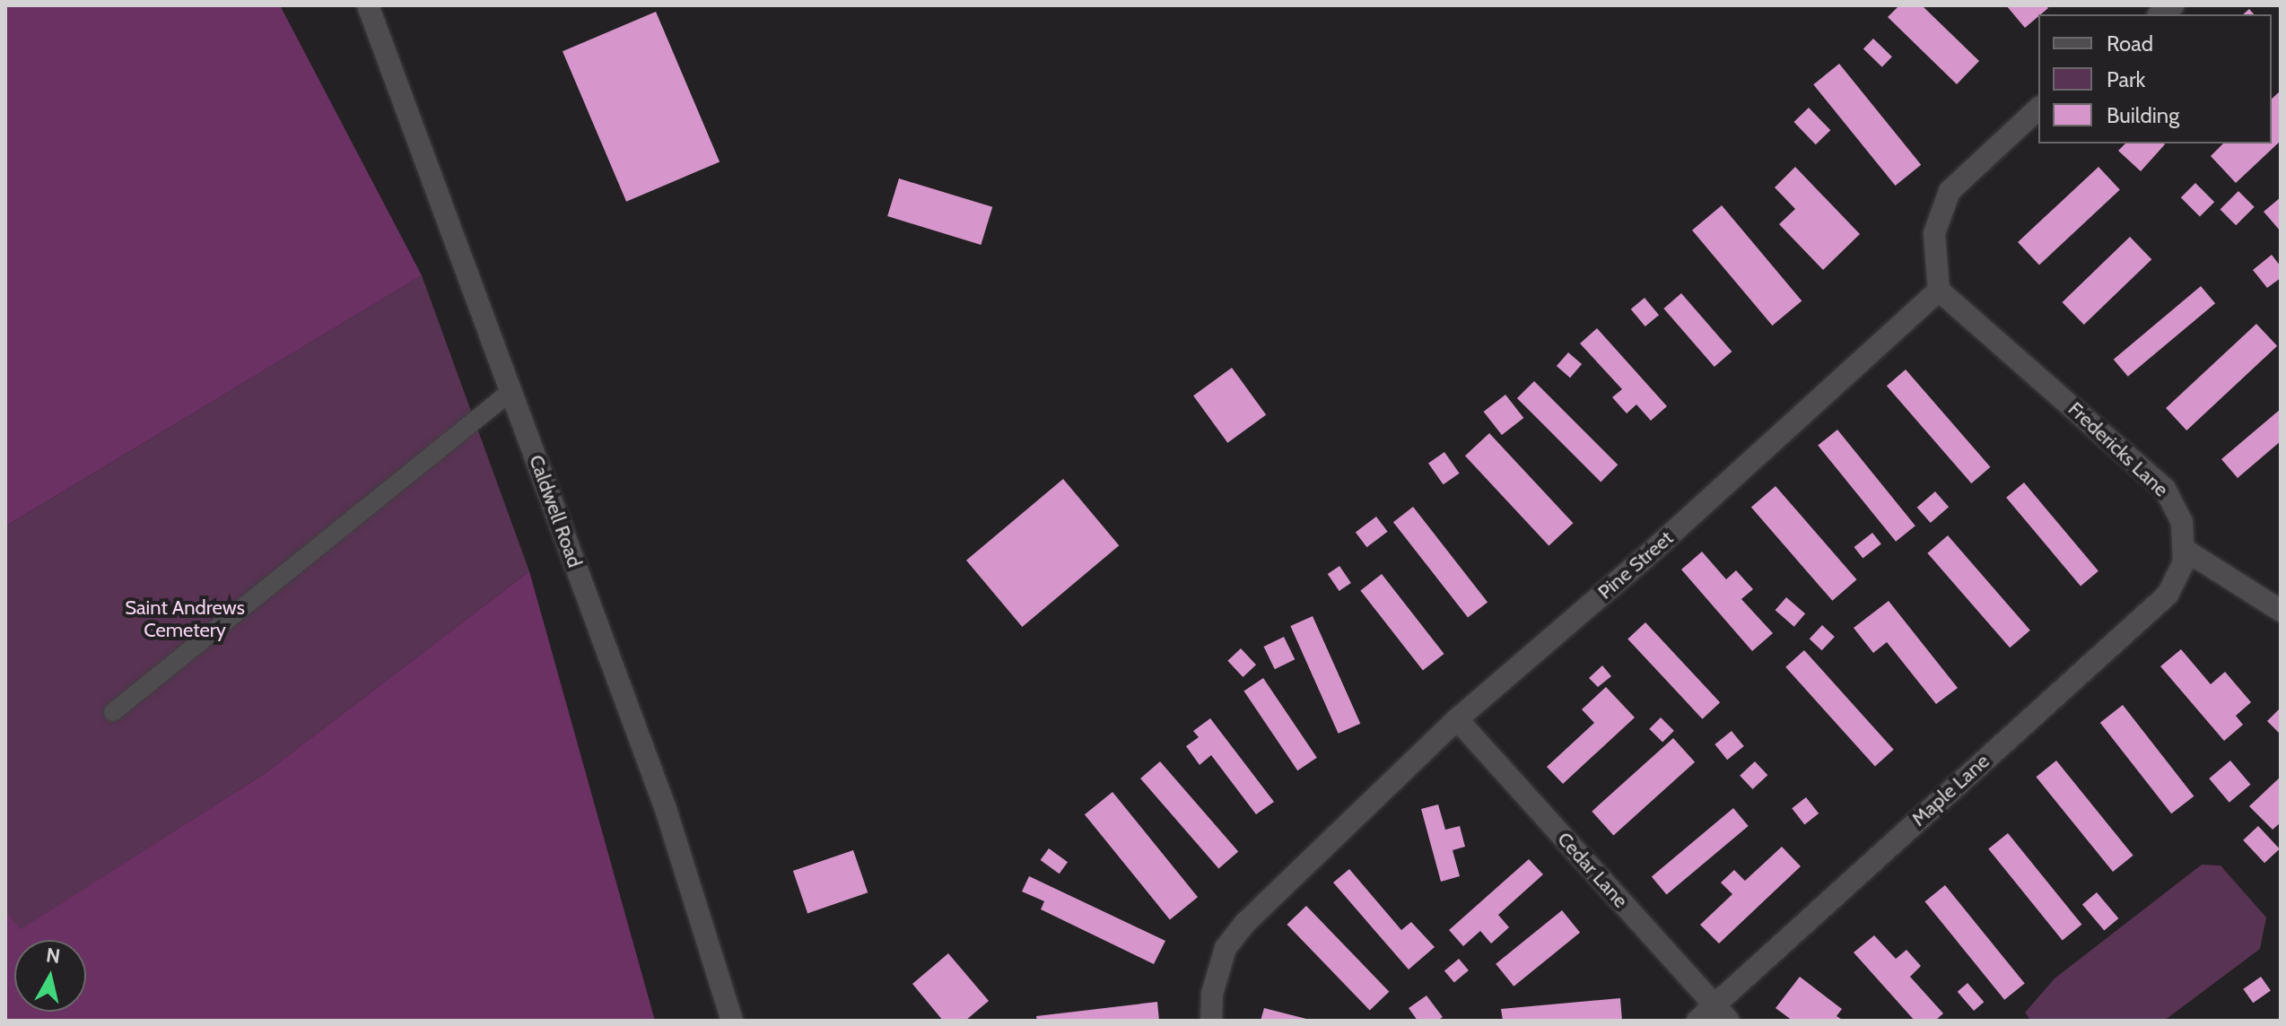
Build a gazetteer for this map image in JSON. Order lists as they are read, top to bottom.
{
  "streets": {
    "street": [
      "Fredericks Lane",
      "Caldwell Road",
      "Pine Street",
      "Maple Lane",
      "Cedar Lane"
    ]
  },
  "crossings": [
    ["Fredericks Lane", "Pine Street"],
    ["Fredericks Lane", "Maple Lane"],
    ["Pine Street", "Cedar Lane"],
    ["Maple Lane", "Cedar Lane"]
  ],
  "parks": ["Saint Andrews Cemetery"],
  "legend": ["Road", "Park", "Building"],
  "north": "top"
}
